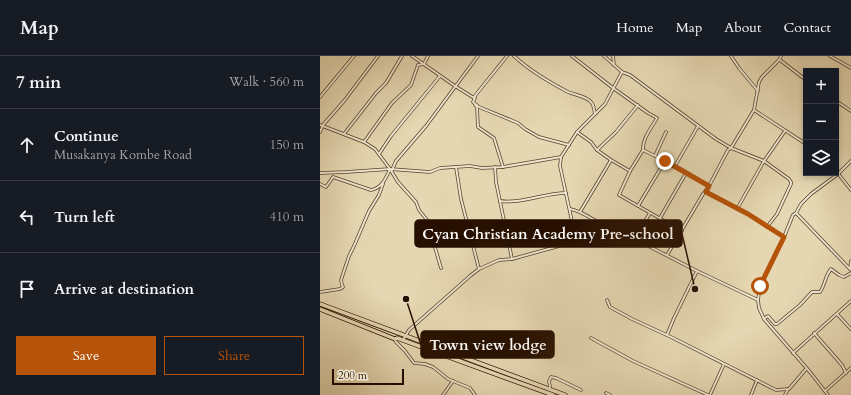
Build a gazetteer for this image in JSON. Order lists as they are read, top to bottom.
{
  "places": ["Cyan Christian Academy Pre-school", "Town view lodge"],
  "scale_bar": "200 m",
  "page": {
    "header": "Map",
    "nav": [
      "Home",
      "Map",
      "About",
      "Contact"
    ],
    "heading": ["7 min", "Walk · 560 m"],
    "map_buttons": ["+", "−"],
    "list": [
      ["Continue", "Musakanya Kombe Road", "150 m"],
      ["Turn left", "410 m"],
      "Arrive at destination"
    ],
    "buttons": ["Save", "Share"],
    "scale": "200 m"
  }
}
